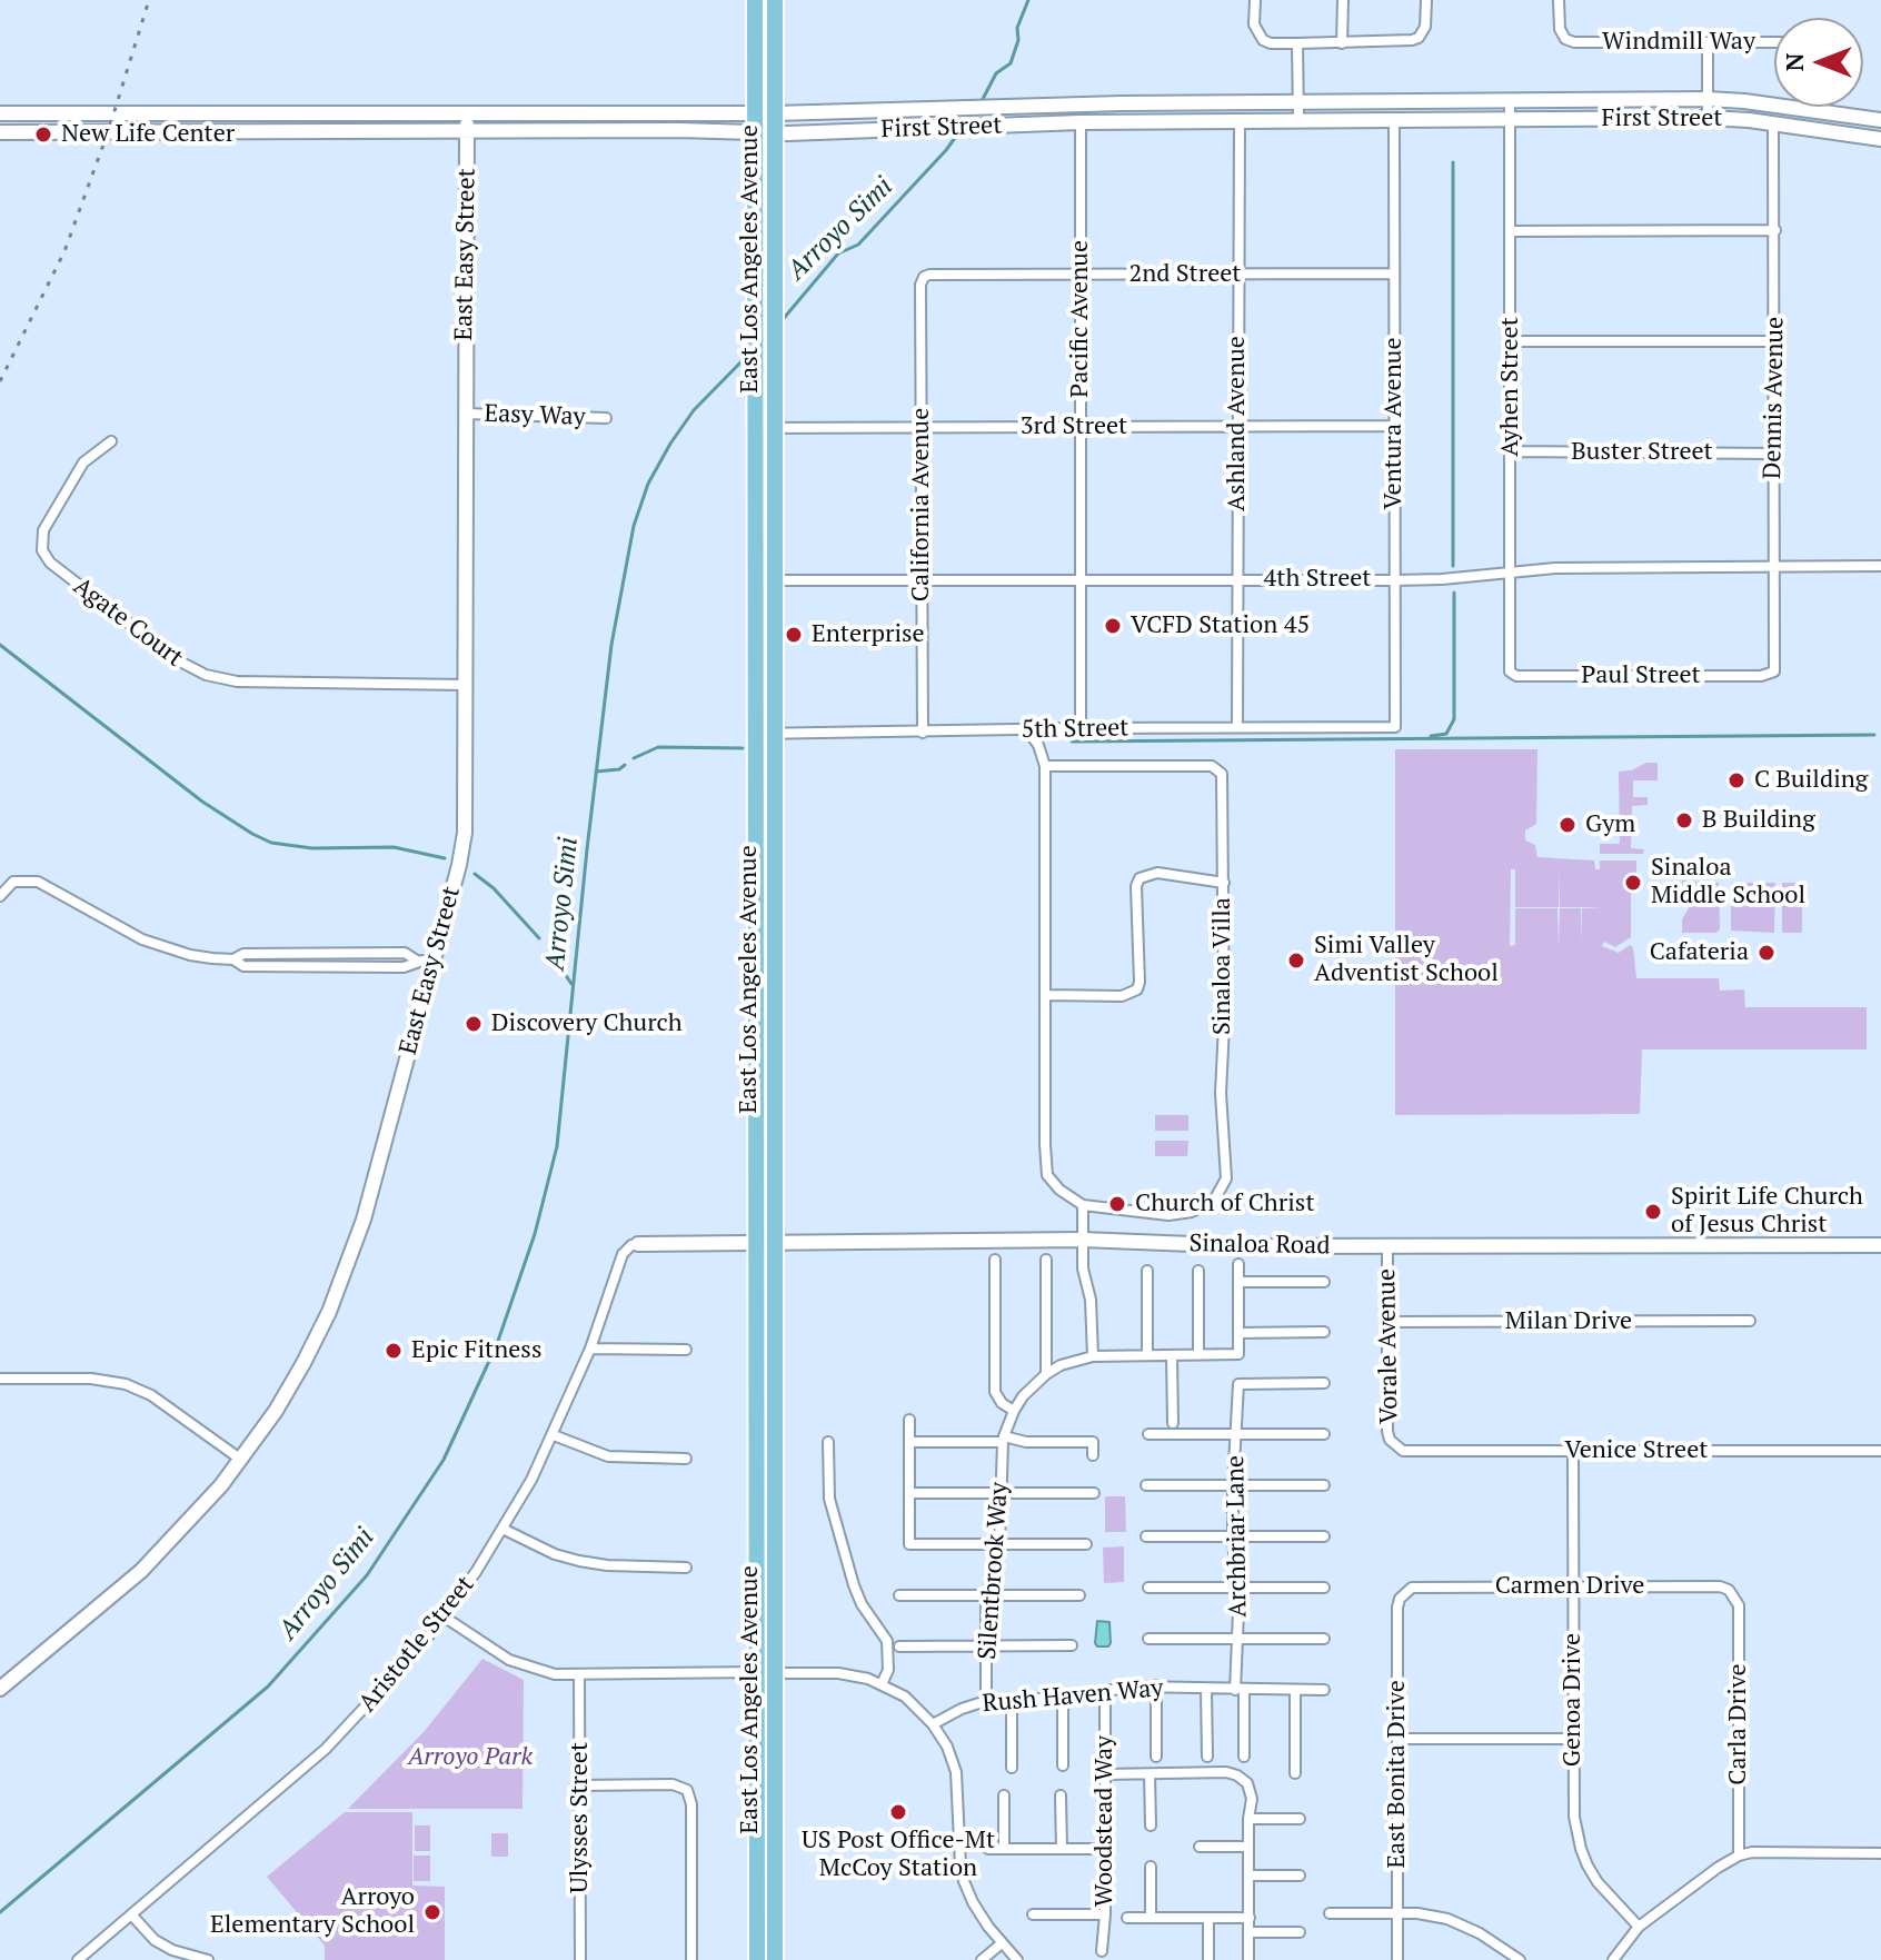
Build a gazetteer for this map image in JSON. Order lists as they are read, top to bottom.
{
  "streets": {
    "main road": [
      "First Street",
      "East Easy Street",
      "East Los Angeles Avenue",
      "Sinaloa Road"
    ],
    "street": [
      "Windmill Way",
      "2nd Street",
      "Pacific Avenue",
      "Ayhen Street",
      "Dennis Avenue",
      "Easy Way",
      "Ashland Avenue",
      "Ventura Avenue",
      "3rd Street",
      "Buster Street",
      "California Avenue",
      "4th Street",
      "Agate Court",
      "Paul Street",
      "5th Street",
      "Sinaloa Villa",
      "Milan Drive",
      "Vorale Avenue",
      "Venice Street",
      "Archbriar Lane",
      "Silentbrook Way",
      "Carmen Drive",
      "Aristotle Street",
      "Rush Haven Way",
      "Genoa Drive",
      "Carla Drive",
      "East Bonita Drive",
      "Ulysses Street",
      "Woodstead Way"
    ]
  },
  "crossings": [
    ["First Street", "East Easy Street"],
    ["First Street", "East Los Angeles Avenue"],
    ["First Street", "Pacific Avenue"],
    ["First Street", "Ayhen Street"],
    ["First Street", "Dennis Avenue"],
    ["First Street", "Ashland Avenue"],
    ["First Street", "Ventura Avenue"],
    ["East Easy Street", "Easy Way"],
    ["East Easy Street", "Agate Court"],
    ["East Los Angeles Avenue", "3rd Street"],
    ["East Los Angeles Avenue", "4th Street"],
    ["East Los Angeles Avenue", "5th Street"],
    ["East Los Angeles Avenue", "Sinaloa Road"],
    ["2nd Street", "Pacific Avenue"],
    ["2nd Street", "Ashland Avenue"],
    ["2nd Street", "Ventura Avenue"],
    ["2nd Street", "California Avenue"],
    ["Pacific Avenue", "3rd Street"],
    ["Pacific Avenue", "4th Street"],
    ["Pacific Avenue", "5th Street"],
    ["Ayhen Street", "Buster Street"],
    ["Ayhen Street", "4th Street"],
    ["Ayhen Street", "Paul Street"],
    ["Dennis Avenue", "Buster Street"],
    ["Dennis Avenue", "4th Street"],
    ["Dennis Avenue", "Paul Street"],
    ["Ashland Avenue", "3rd Street"],
    ["Ashland Avenue", "4th Street"],
    ["Ashland Avenue", "5th Street"],
    ["Ventura Avenue", "3rd Street"],
    ["Ventura Avenue", "4th Street"],
    ["Ventura Avenue", "5th Street"],
    ["3rd Street", "California Avenue"],
    ["California Avenue", "4th Street"],
    ["California Avenue", "5th Street"],
    ["Sinaloa Road", "Vorale Avenue"],
    ["Sinaloa Road", "Aristotle Street"],
    ["Milan Drive", "Vorale Avenue"],
    ["Vorale Avenue", "Venice Street"],
    ["Venice Street", "Genoa Drive"],
    ["Archbriar Lane", "Rush Haven Way"],
    ["Silentbrook Way", "Rush Haven Way"],
    ["Carmen Drive", "Genoa Drive"],
    ["Carmen Drive", "Carla Drive"],
    ["Carmen Drive", "East Bonita Drive"],
    ["Rush Haven Way", "Woodstead Way"]
  ],
  "water": ["Arroyo Simi"],
  "parks": ["Arroyo Park"],
  "places": [
    "New Life Center",
    "VCFD Station 45",
    "Enterprise",
    "C Building",
    "B Building",
    "Gym",
    "Sinaloa Middle School",
    "Cafateria",
    "Simi Valley Adventist School",
    "Discovery Church",
    "Church of Christ",
    "Spirit Life Church of Jesus Christ",
    "Epic Fitness",
    "US Post Office-Mt McCoy Station",
    "Arroyo Elementary School"
  ],
  "north": "left"
}
